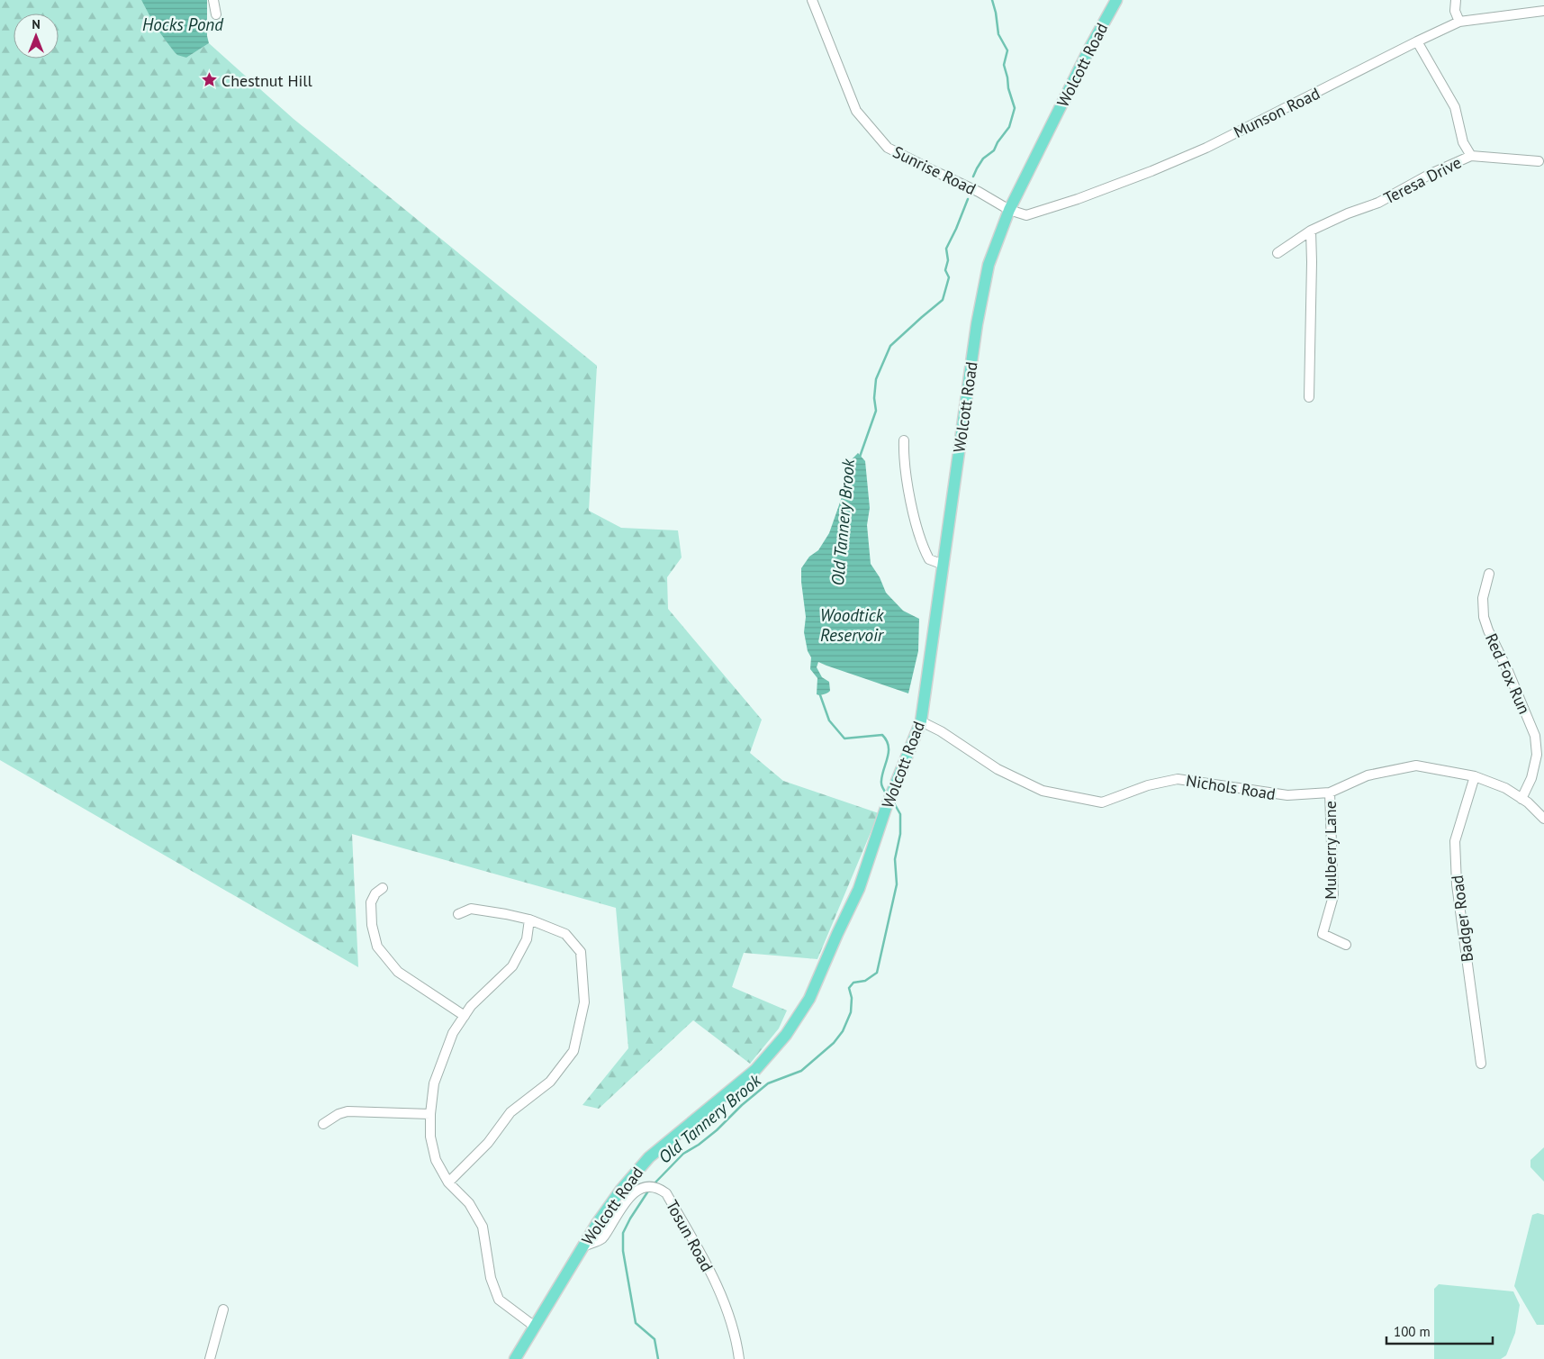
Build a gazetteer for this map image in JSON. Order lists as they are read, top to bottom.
{
  "streets": {
    "main road": ["Wolcott Road"],
    "street": [
      "Munson Road",
      "Sunrise Road",
      "Teresa Drive",
      "Red Fox Run",
      "Nichols Road",
      "Mulberry Lane",
      "Badger Road",
      "Tosun Road"
    ]
  },
  "crossings": [
    ["Wolcott Road", "Munson Road"],
    ["Wolcott Road", "Sunrise Road"],
    ["Wolcott Road", "Nichols Road"],
    ["Wolcott Road", "Tosun Road"],
    ["Munson Road", "Sunrise Road"],
    ["Red Fox Run", "Nichols Road"],
    ["Nichols Road", "Mulberry Lane"],
    ["Nichols Road", "Badger Road"]
  ],
  "water": ["Hocks Pond", "Old Tannery Brook", "Woodtick Reservoir"],
  "places": {
    "place": ["Chestnut Hill"]
  },
  "scale_bar": "100 m",
  "north": "top"
}
